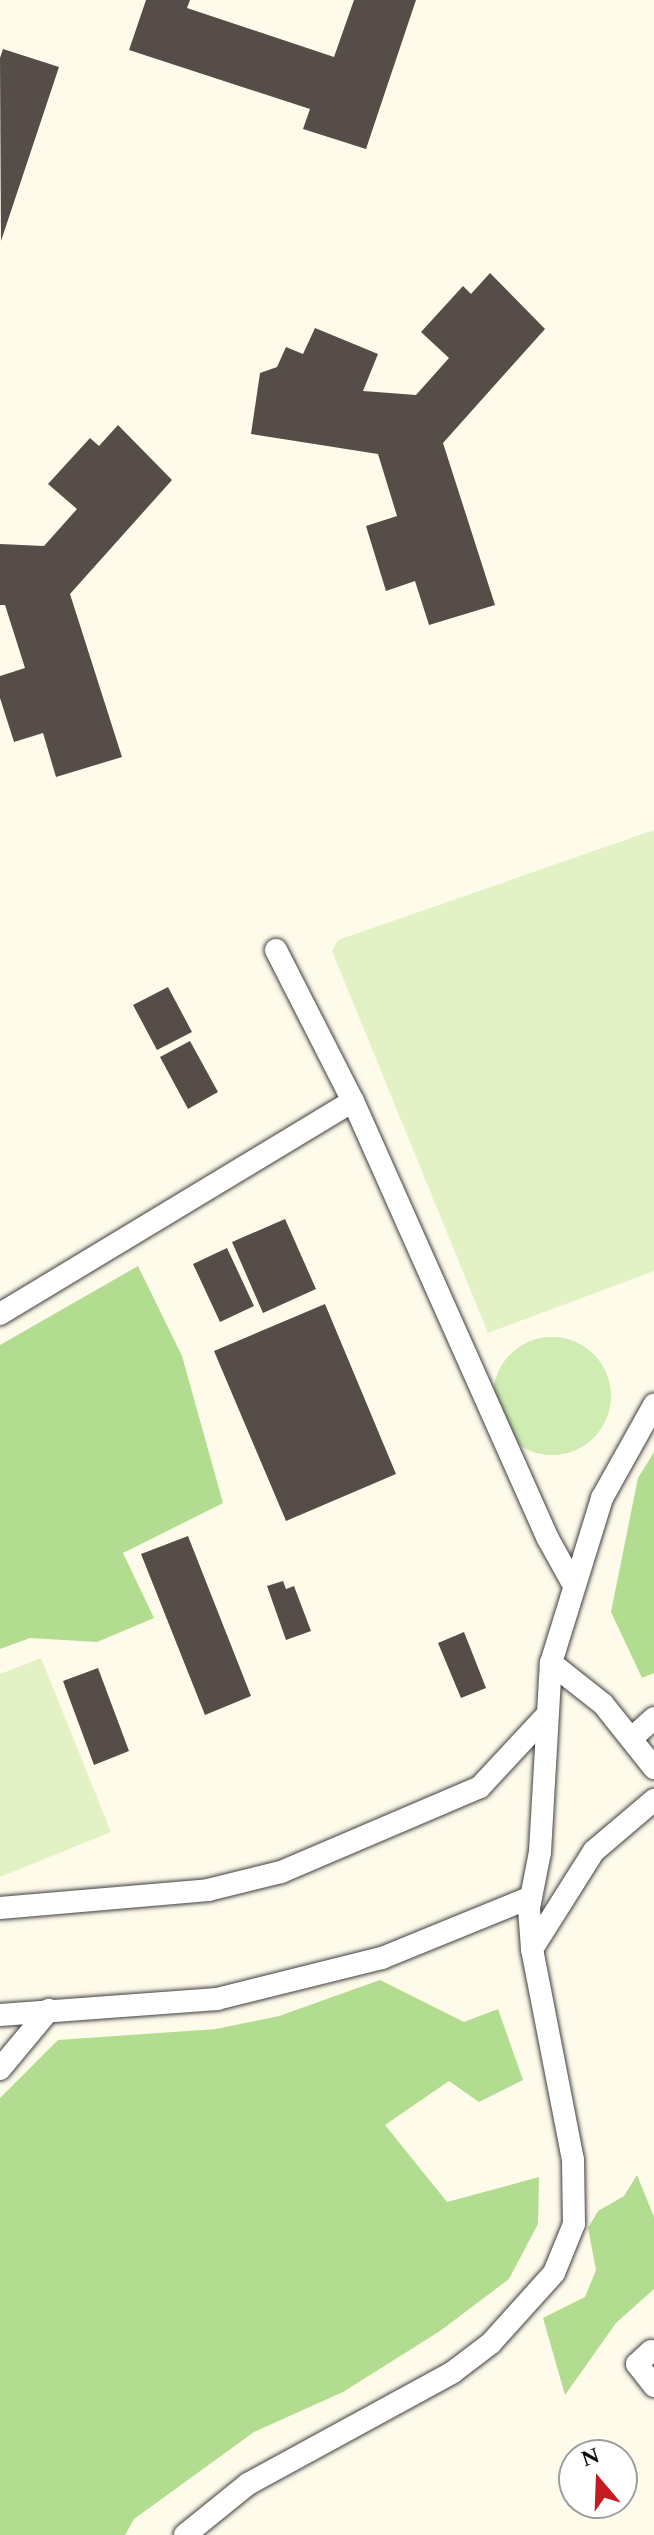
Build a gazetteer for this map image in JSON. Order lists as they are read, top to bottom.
{
  "north": "top"
}
